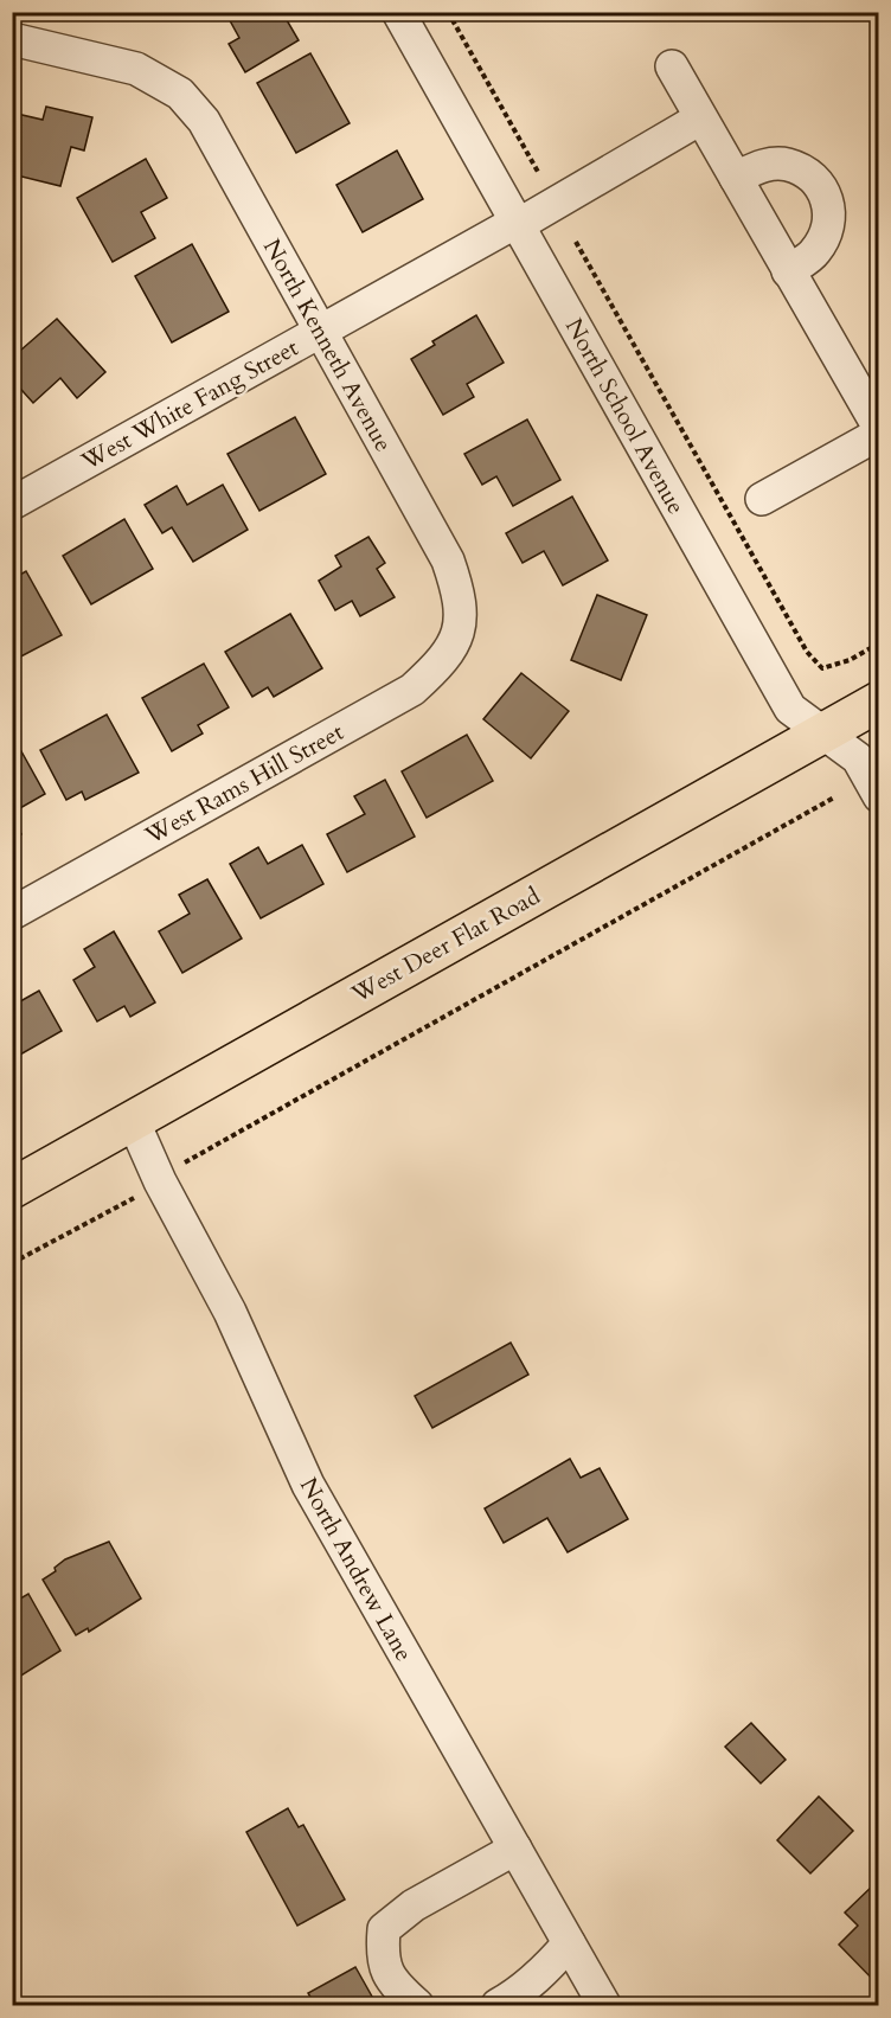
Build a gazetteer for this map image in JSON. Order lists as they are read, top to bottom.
{
  "streets": {
    "main road": ["West Deer Flat Road"],
    "street": [
      "North Kenneth Avenue",
      "West White Fang Street",
      "North School Avenue",
      "West Rams Hill Street",
      "North Andrew Lane"
    ]
  },
  "crossings": [
    ["North Kenneth Avenue", "West White Fang Street"],
    ["North Kenneth Avenue", "West Rams Hill Street"],
    ["West White Fang Street", "North School Avenue"],
    ["North School Avenue", "West Deer Flat Road"],
    ["West Deer Flat Road", "North Andrew Lane"]
  ]
}
